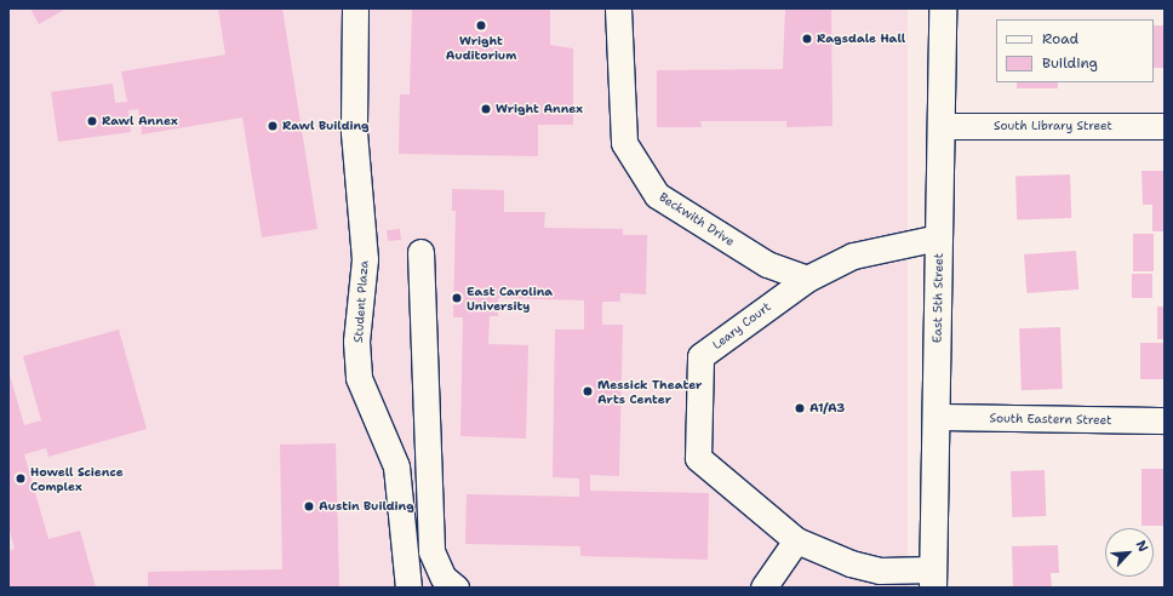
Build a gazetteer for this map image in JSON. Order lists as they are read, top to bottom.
{
  "streets": {
    "main road": ["East 5th Street"],
    "street": [
      "South Library Street",
      "Beckwith Drive",
      "Student Plaza",
      "Leary Court",
      "South Eastern Street"
    ]
  },
  "crossings": [
    ["South Library Street", "East 5th Street"],
    ["Beckwith Drive", "Leary Court"],
    ["East 5th Street", "Leary Court"],
    ["East 5th Street", "South Eastern Street"]
  ],
  "places": [
    "Wright Auditorium",
    "Ragsdale Hall",
    "Wright Annex",
    "Rawl Annex",
    "Rawl Building",
    "East Carolina University",
    "Messick Theater Arts Center",
    "A1/A3",
    "Howell Science Complex",
    "Austin Building"
  ],
  "legend": ["Road", "Building"],
  "north": "top right"
}
